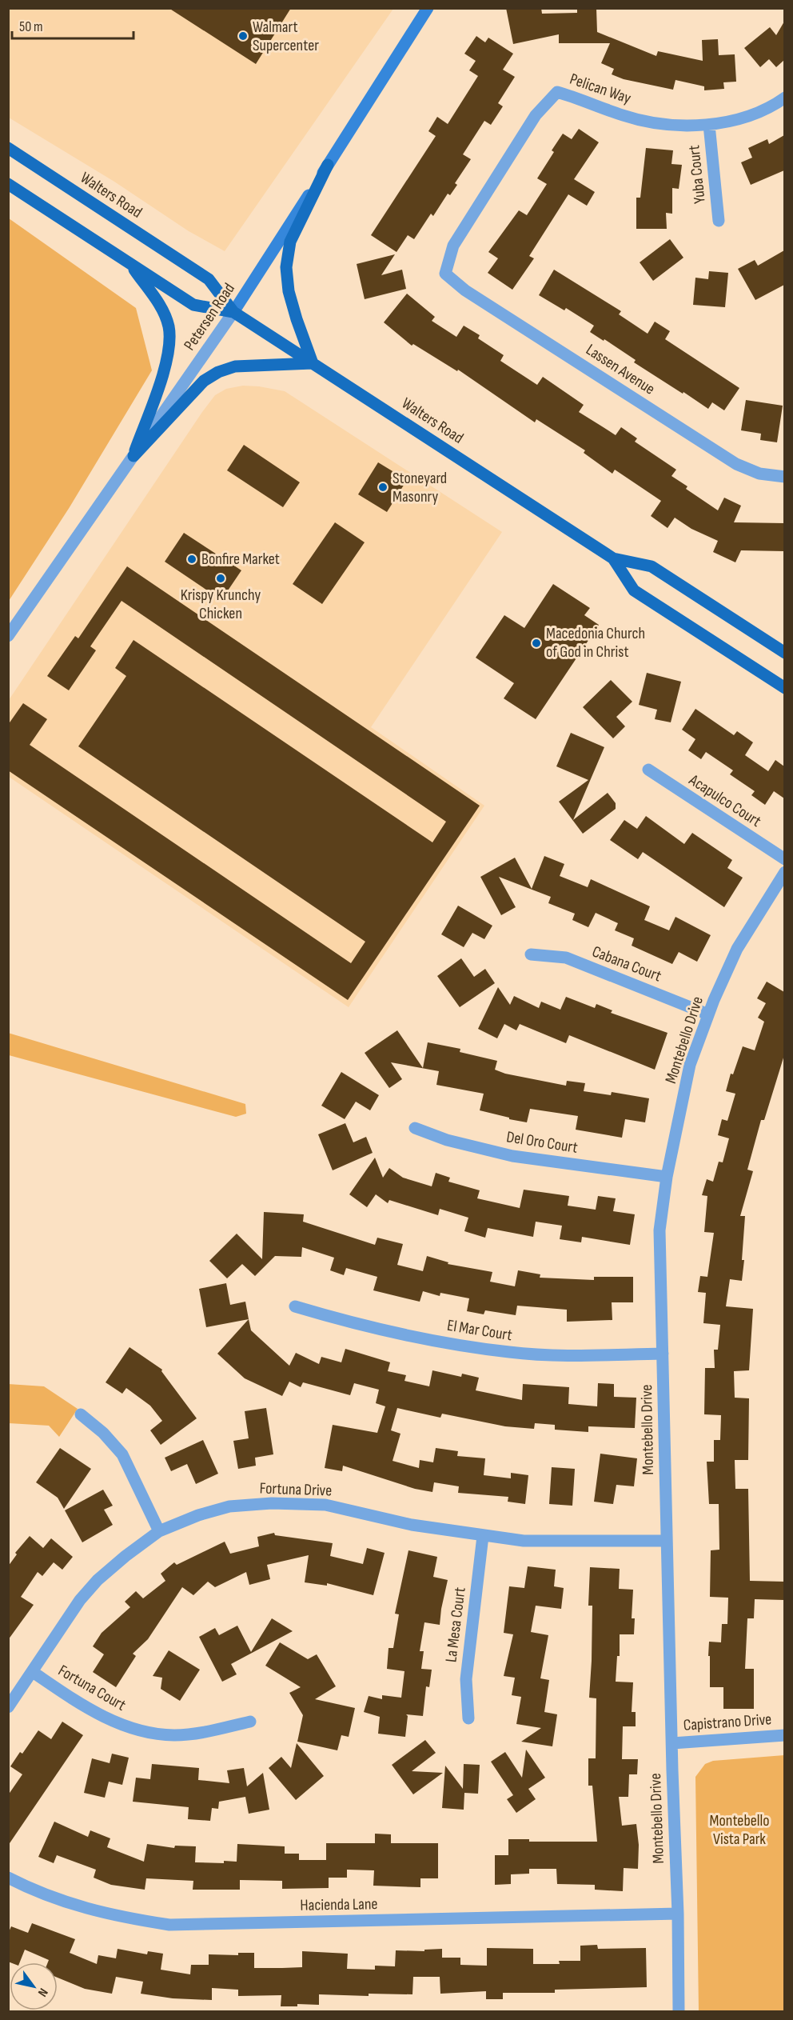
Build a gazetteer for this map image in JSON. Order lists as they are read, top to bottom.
{
  "streets": {
    "main road": ["Walters Road"],
    "street": [
      "Pelican Way",
      "Yuba Court",
      "Petersen Road",
      "Lassen Avenue",
      "Acapulco Court",
      "Cabana Court",
      "Montebello Drive",
      "Del Oro Court",
      "El Mar Court",
      "Fortuna Drive",
      "La Mesa Court",
      "Fortuna Court",
      "Capistrano Drive",
      "Hacienda Lane"
    ]
  },
  "crossings": [
    ["Pelican Way", "Yuba Court"],
    ["Pelican Way", "Lassen Avenue"],
    ["Walters Road", "Petersen Road"],
    ["Cabana Court", "Montebello Drive"],
    ["Montebello Drive", "Del Oro Court"],
    ["Montebello Drive", "El Mar Court"],
    ["Montebello Drive", "Fortuna Drive"],
    ["Montebello Drive", "Capistrano Drive"],
    ["Montebello Drive", "Hacienda Lane"],
    ["Fortuna Drive", "La Mesa Court"],
    ["Fortuna Drive", "Fortuna Court"]
  ],
  "parks": ["Montebello Vista Park"],
  "places": [
    "Walmart Supercenter",
    "Stoneyard Masonry",
    "Bonfire Market",
    "Krispy Krunchy Chicken",
    "Macedonia Church of God in Christ"
  ],
  "scale_bar": "50 m",
  "north": "bottom right"
}
